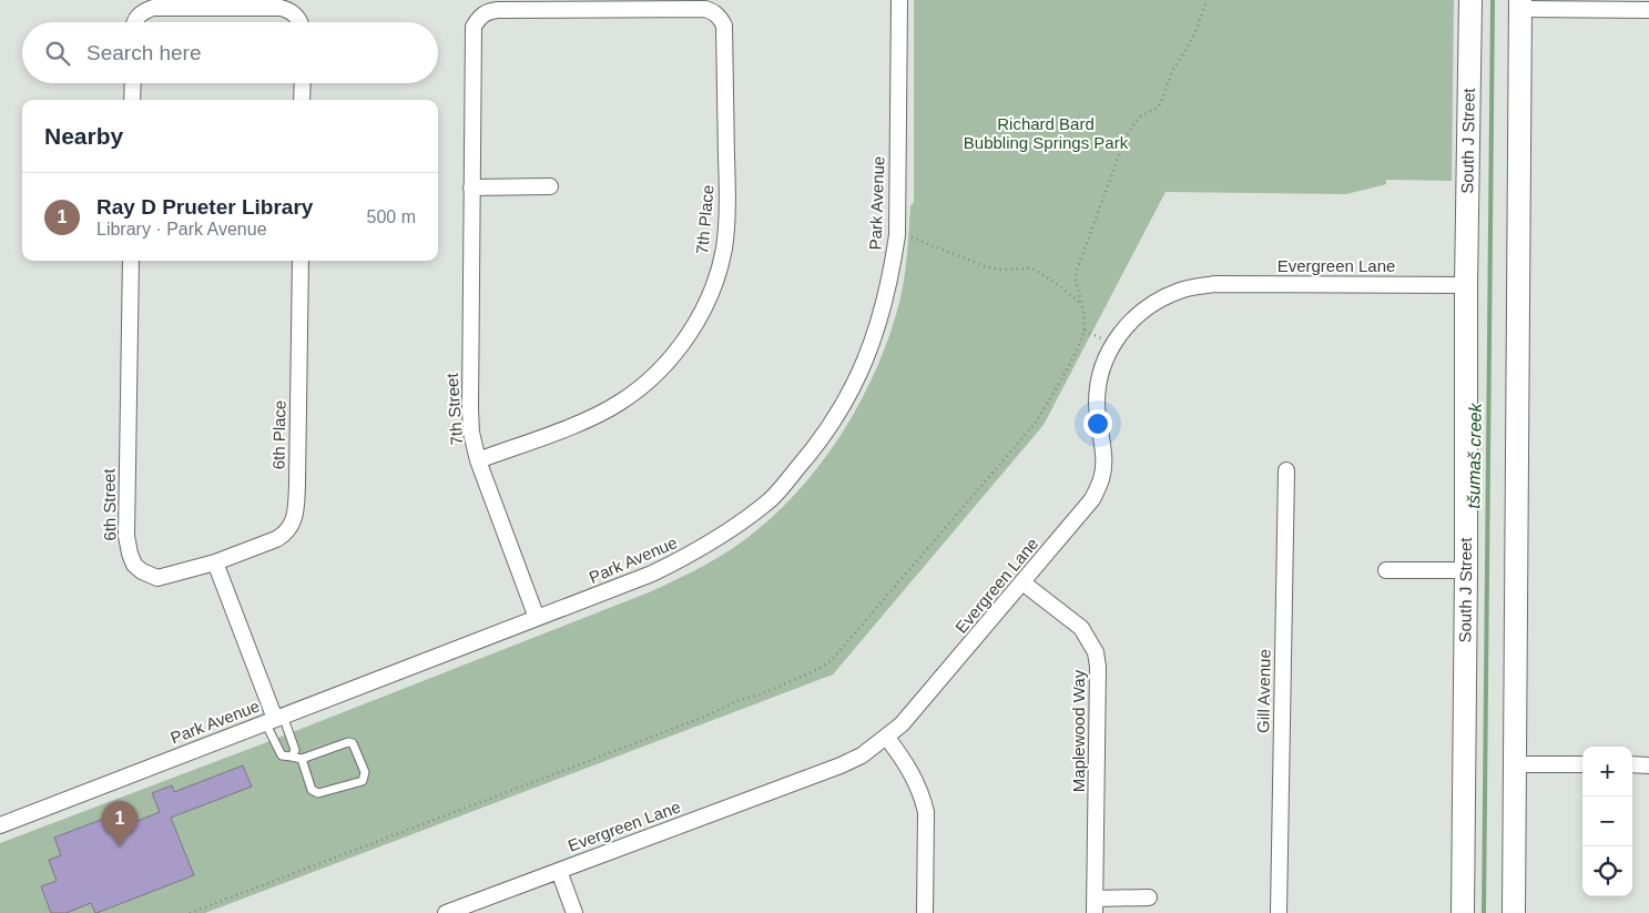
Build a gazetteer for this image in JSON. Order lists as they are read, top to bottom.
{
  "streets": {
    "street": [
      "South J Street",
      "Park Avenue",
      "7th Place",
      "Evergreen Lane",
      "7th Street",
      "6th Place",
      "6th Street",
      "Gill Avenue",
      "Maplewood Way"
    ]
  },
  "crossings": [
    ["South J Street", "Evergreen Lane"],
    ["Park Avenue", "7th Street"],
    ["7th Place", "7th Street"],
    ["Evergreen Lane", "Maplewood Way"],
    ["6th Place", "6th Street"]
  ],
  "water": ["tšumaš creek"],
  "parks": ["Richard Bard Bubbling Springs Park"],
  "page": {
    "search": "Search here",
    "heading": "Nearby",
    "list": [
      {
        "mark": "1",
        "name": "Ray D Prueter Library",
        "note": "Library · Park Avenue",
        "value": "500 m"
      }
    ],
    "map_buttons": ["+", "−"],
    "pins": "1"
  }
}
